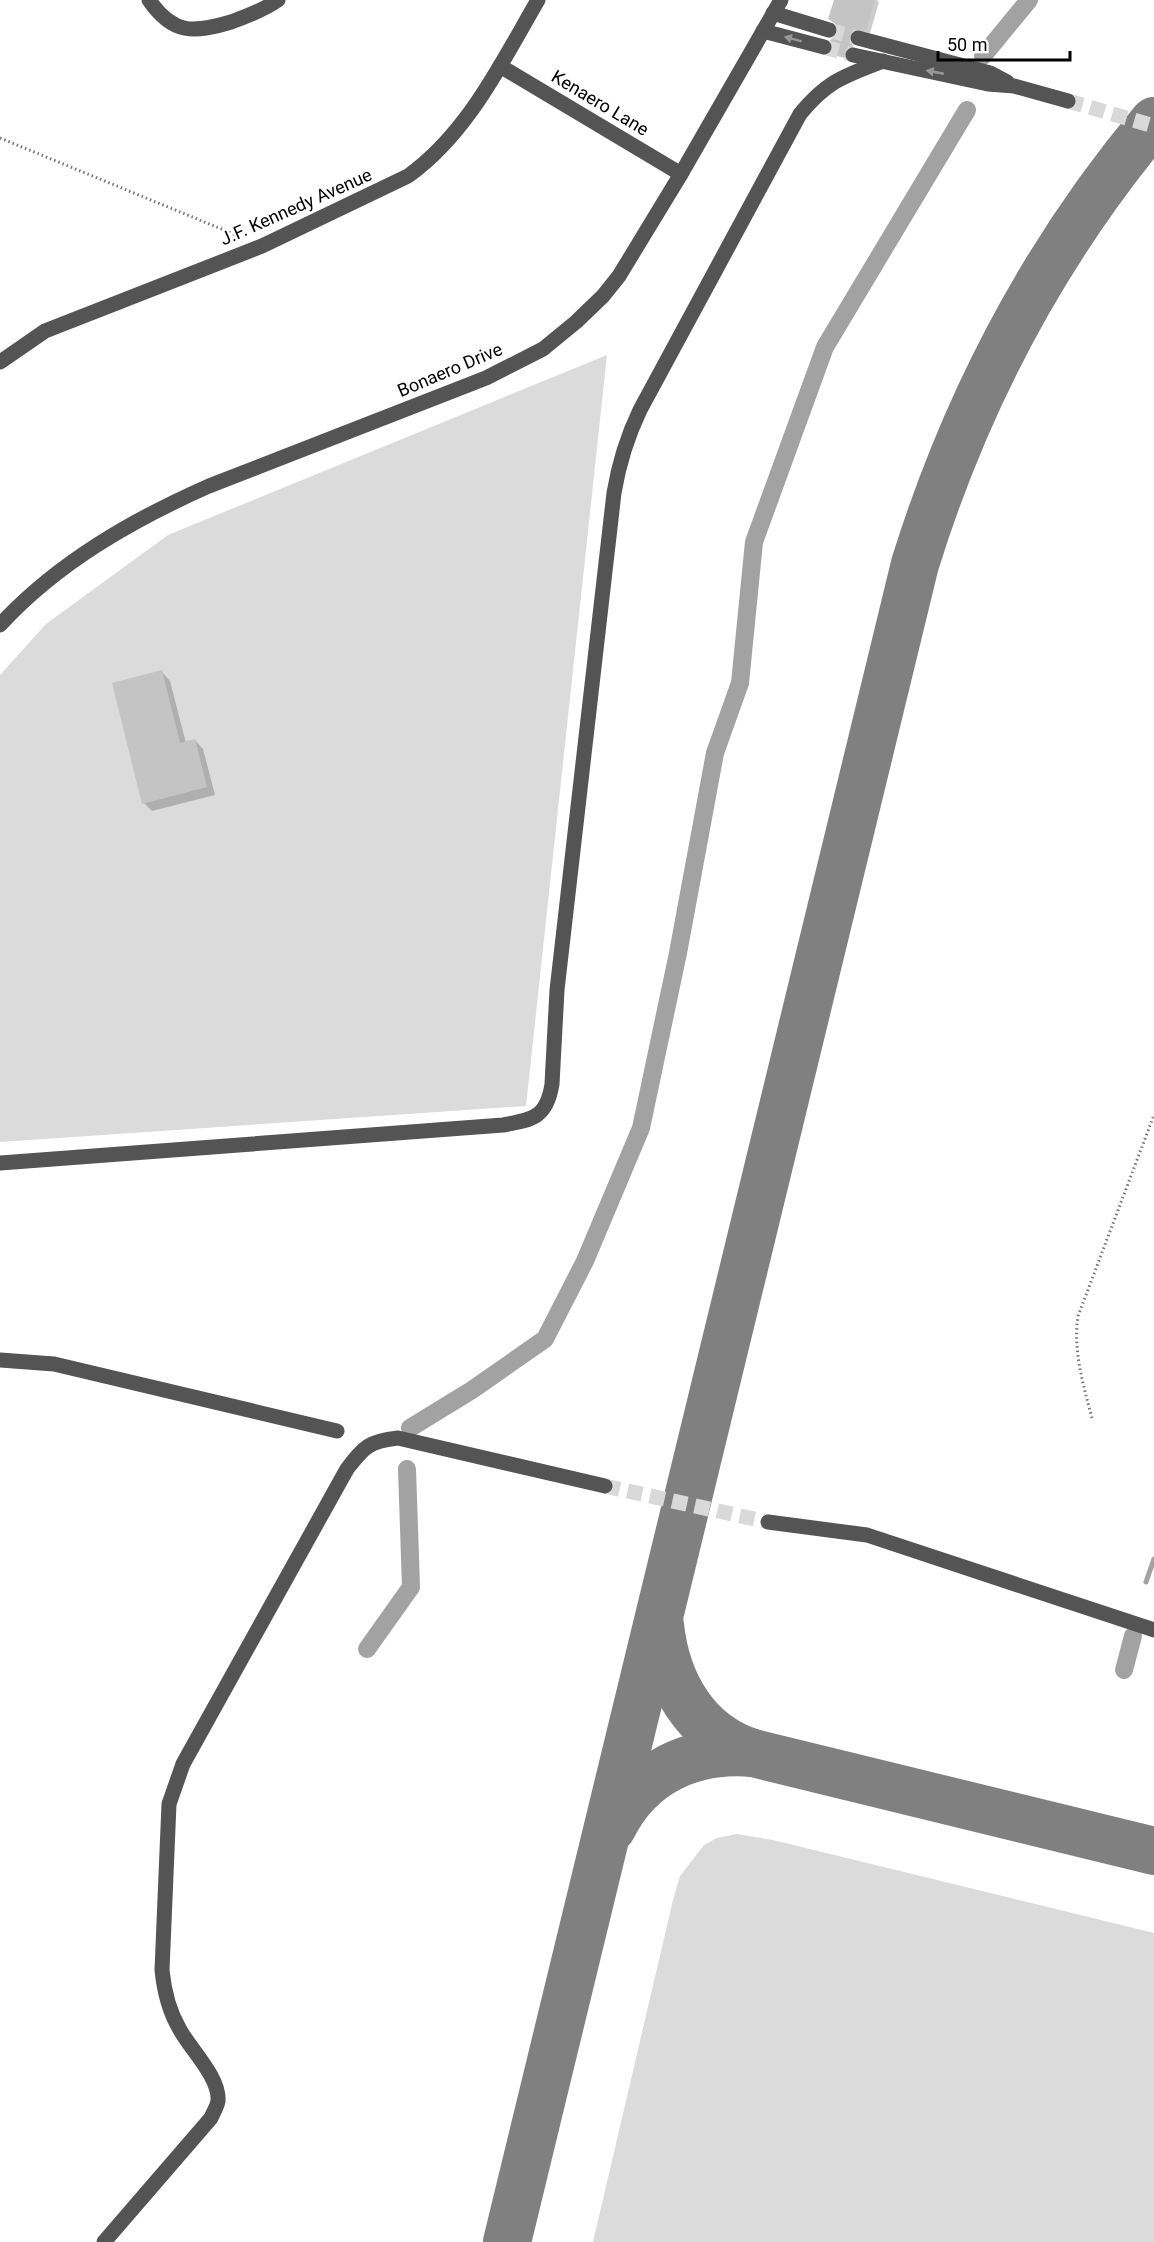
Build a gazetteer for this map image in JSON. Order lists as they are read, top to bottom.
{
  "streets": {
    "street": ["Kenaero Lane", "J.F. Kennedy Avenue", "Bonaero Drive"]
  },
  "crossings": [
    ["Kenaero Lane", "J.F. Kennedy Avenue"],
    ["Kenaero Lane", "Bonaero Drive"]
  ],
  "scale_bar": "50 m"
}
